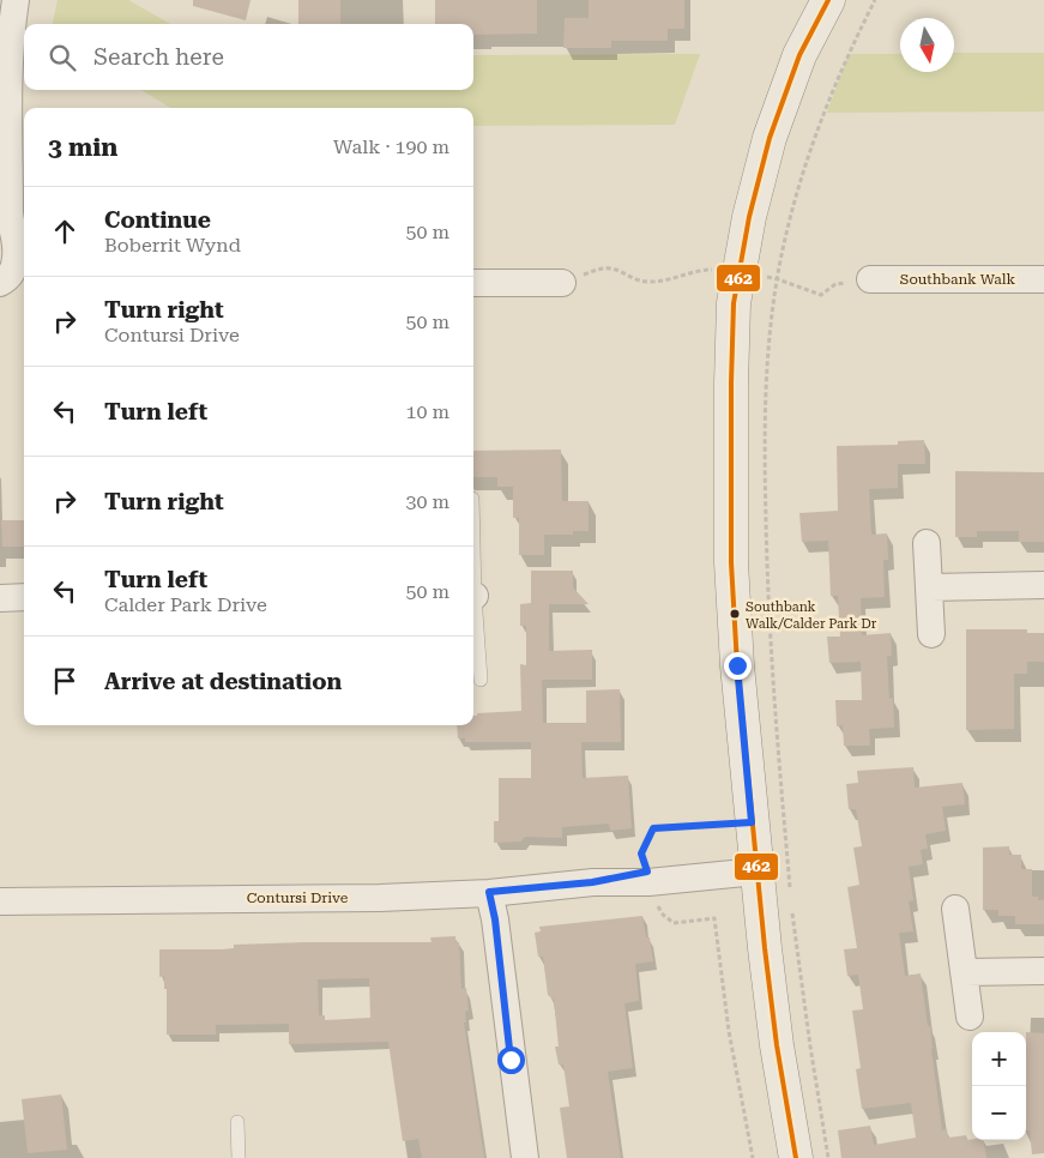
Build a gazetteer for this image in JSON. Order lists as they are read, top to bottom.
{
  "streets": {
    "street": ["Southbank Walk", "Contursi Drive"]
  },
  "places": ["Southbank Walk/Calder Park Dr"],
  "lines": ["transit line 462"],
  "north": "bottom",
  "page": {
    "search": "Search here",
    "heading": ["3 min", "Walk · 190 m"],
    "list": [
      ["Continue", "Boberrit Wynd", "50 m"],
      ["Turn right", "Contursi Drive", "50 m"],
      ["Turn left", "10 m"],
      ["Turn right", "30 m"],
      ["Turn left", "Calder Park Drive", "50 m"],
      "Arrive at destination"
    ],
    "map_buttons": ["+", "−"]
  }
}
